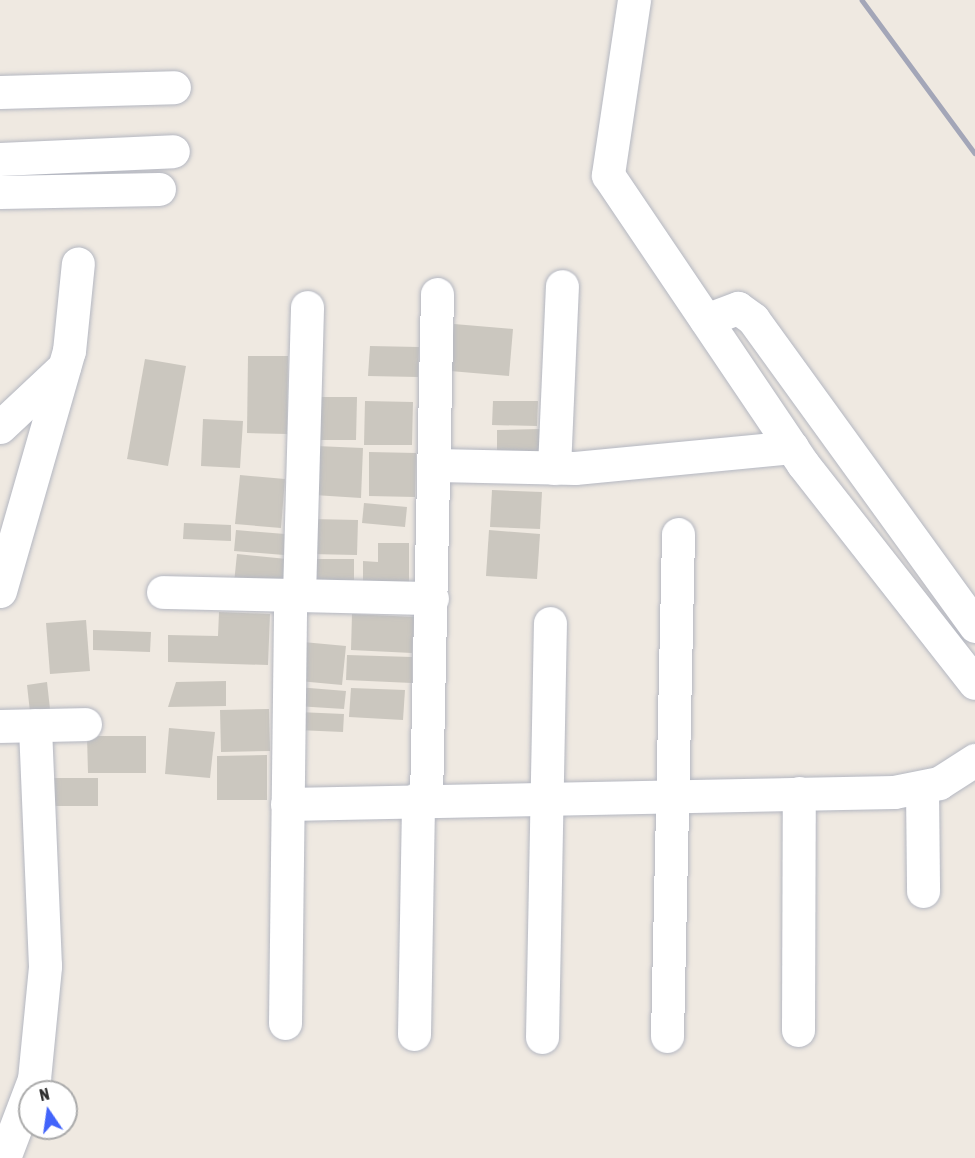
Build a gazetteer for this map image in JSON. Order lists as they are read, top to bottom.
{
  "north": "top"
}
